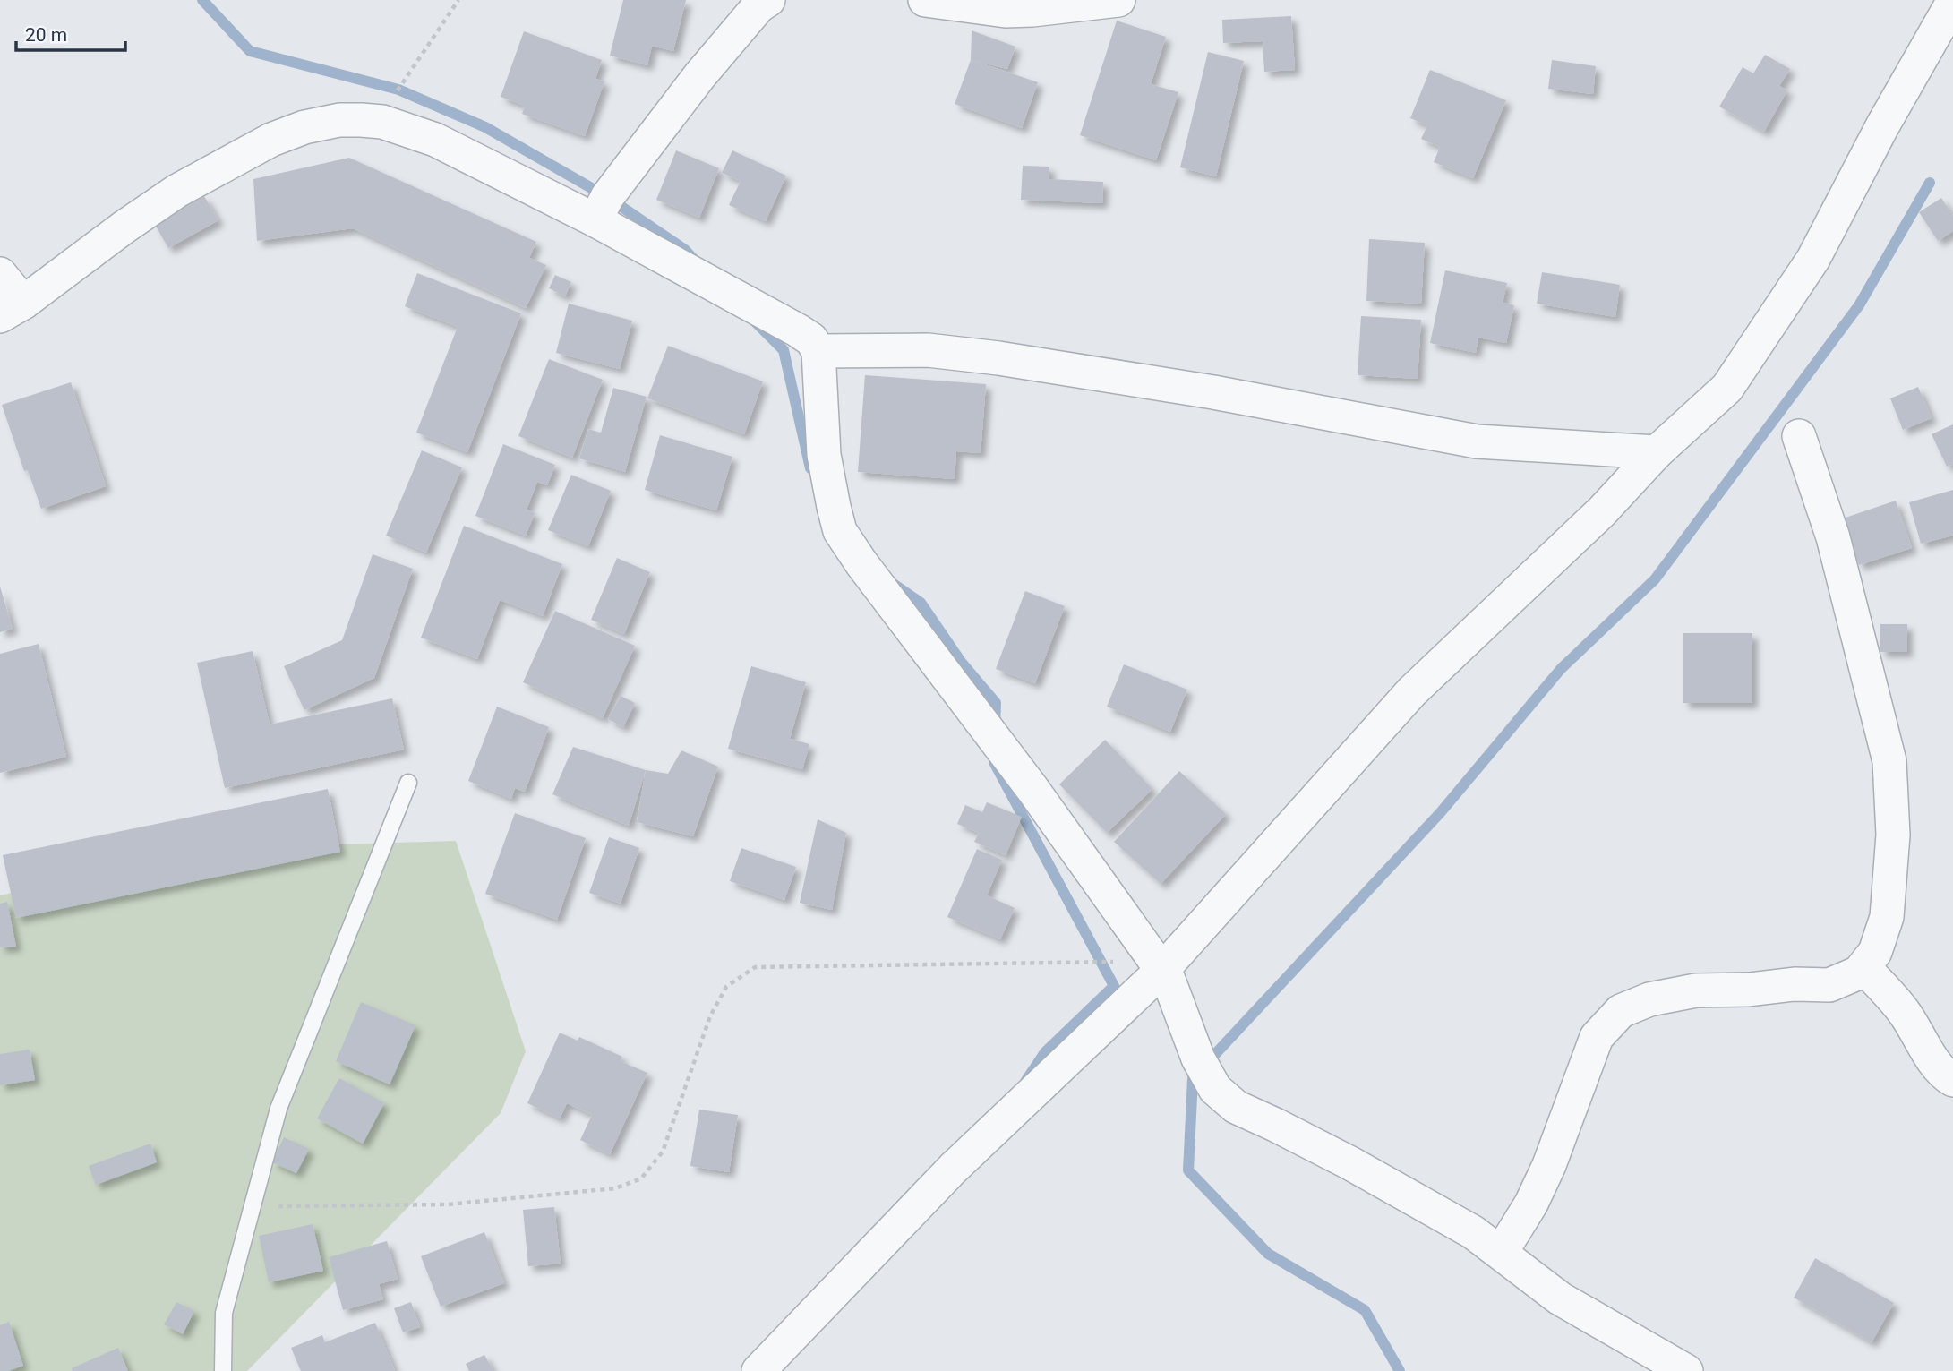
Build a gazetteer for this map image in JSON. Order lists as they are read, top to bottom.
{
  "scale_bar": "20 m"
}
